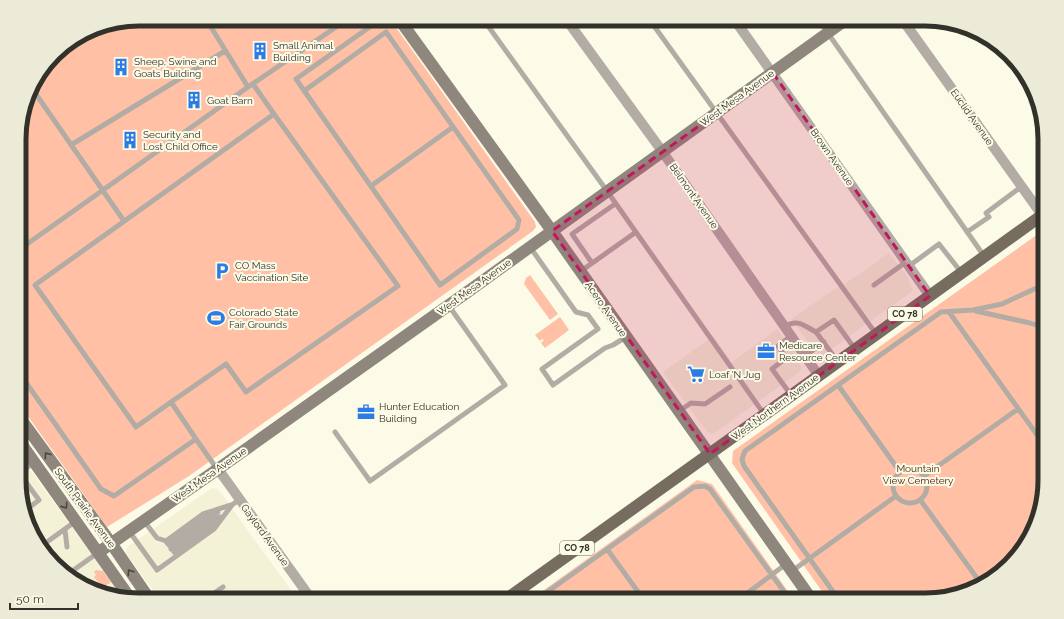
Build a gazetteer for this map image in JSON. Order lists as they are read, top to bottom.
{
  "streets": {
    "main road": ["CO 78", "West Northern Avenue"],
    "street": [
      "West Mesa Avenue",
      "Euclid Avenue",
      "Brown Avenue",
      "Belmont Avenue",
      "Acero Avenue",
      "South Prairie Avenue",
      "Gaylord Avenue"
    ]
  },
  "crossings": [
    ["West Mesa Avenue", "Brown Avenue"],
    ["West Mesa Avenue", "Belmont Avenue"],
    ["West Mesa Avenue", "Acero Avenue"],
    ["West Mesa Avenue", "South Prairie Avenue"],
    ["West Mesa Avenue", "Gaylord Avenue"],
    ["Brown Avenue", "West Northern Avenue"],
    ["Belmont Avenue", "West Northern Avenue"],
    ["Acero Avenue", "West Northern Avenue"]
  ],
  "parks": ["Mountain View Cemetery"],
  "places": {
    "building": [
      "Small Animal Building",
      "Sheep, Swine and Goats Building",
      "Goat Barn",
      "Security and Lost Child Office"
    ],
    "parking": ["CO Mass Vaccination Site"],
    "sports": ["Colorado State Fair Grounds"],
    "office": ["Medicare Resource Center", "Hunter Education Building"],
    "supermarket": ["Loaf 'N Jug"]
  },
  "scale_bar": "50 m"
}
